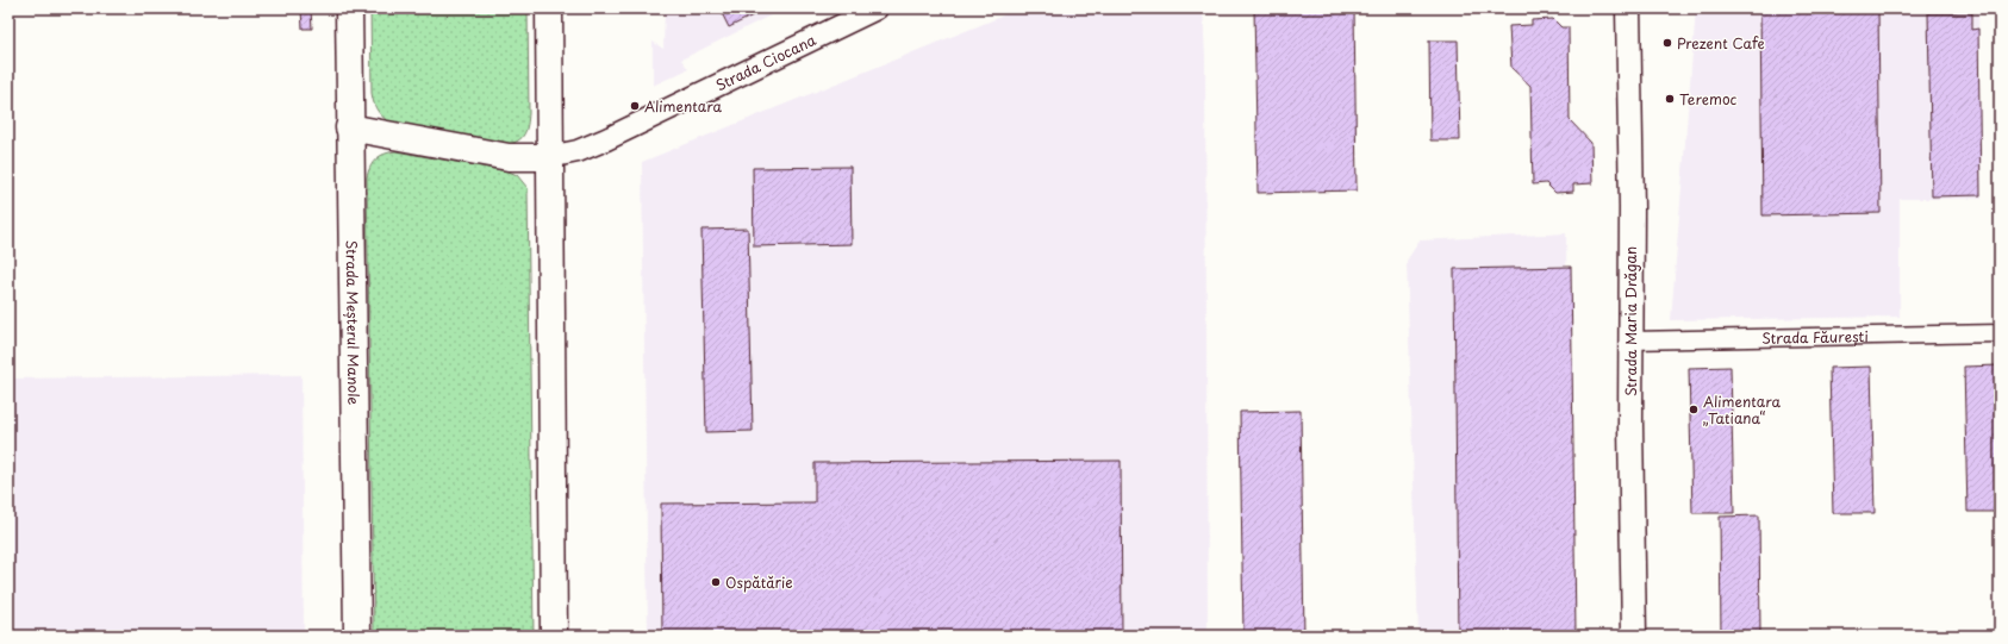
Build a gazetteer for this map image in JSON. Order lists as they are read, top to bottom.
{
  "streets": {
    "main road": ["Strada Maria Drăgan", "Strada Meșterul Manole"],
    "street": ["Strada Ciocana", "Strada Făurești"]
  },
  "crossings": [
    ["Strada Maria Drăgan", "Strada Făurești"]
  ],
  "places": [
    "Prezent Cafe",
    "Teremoc",
    "Alimentara",
    "Alimentara „Tatiana“",
    "Ospătărie"
  ]
}
